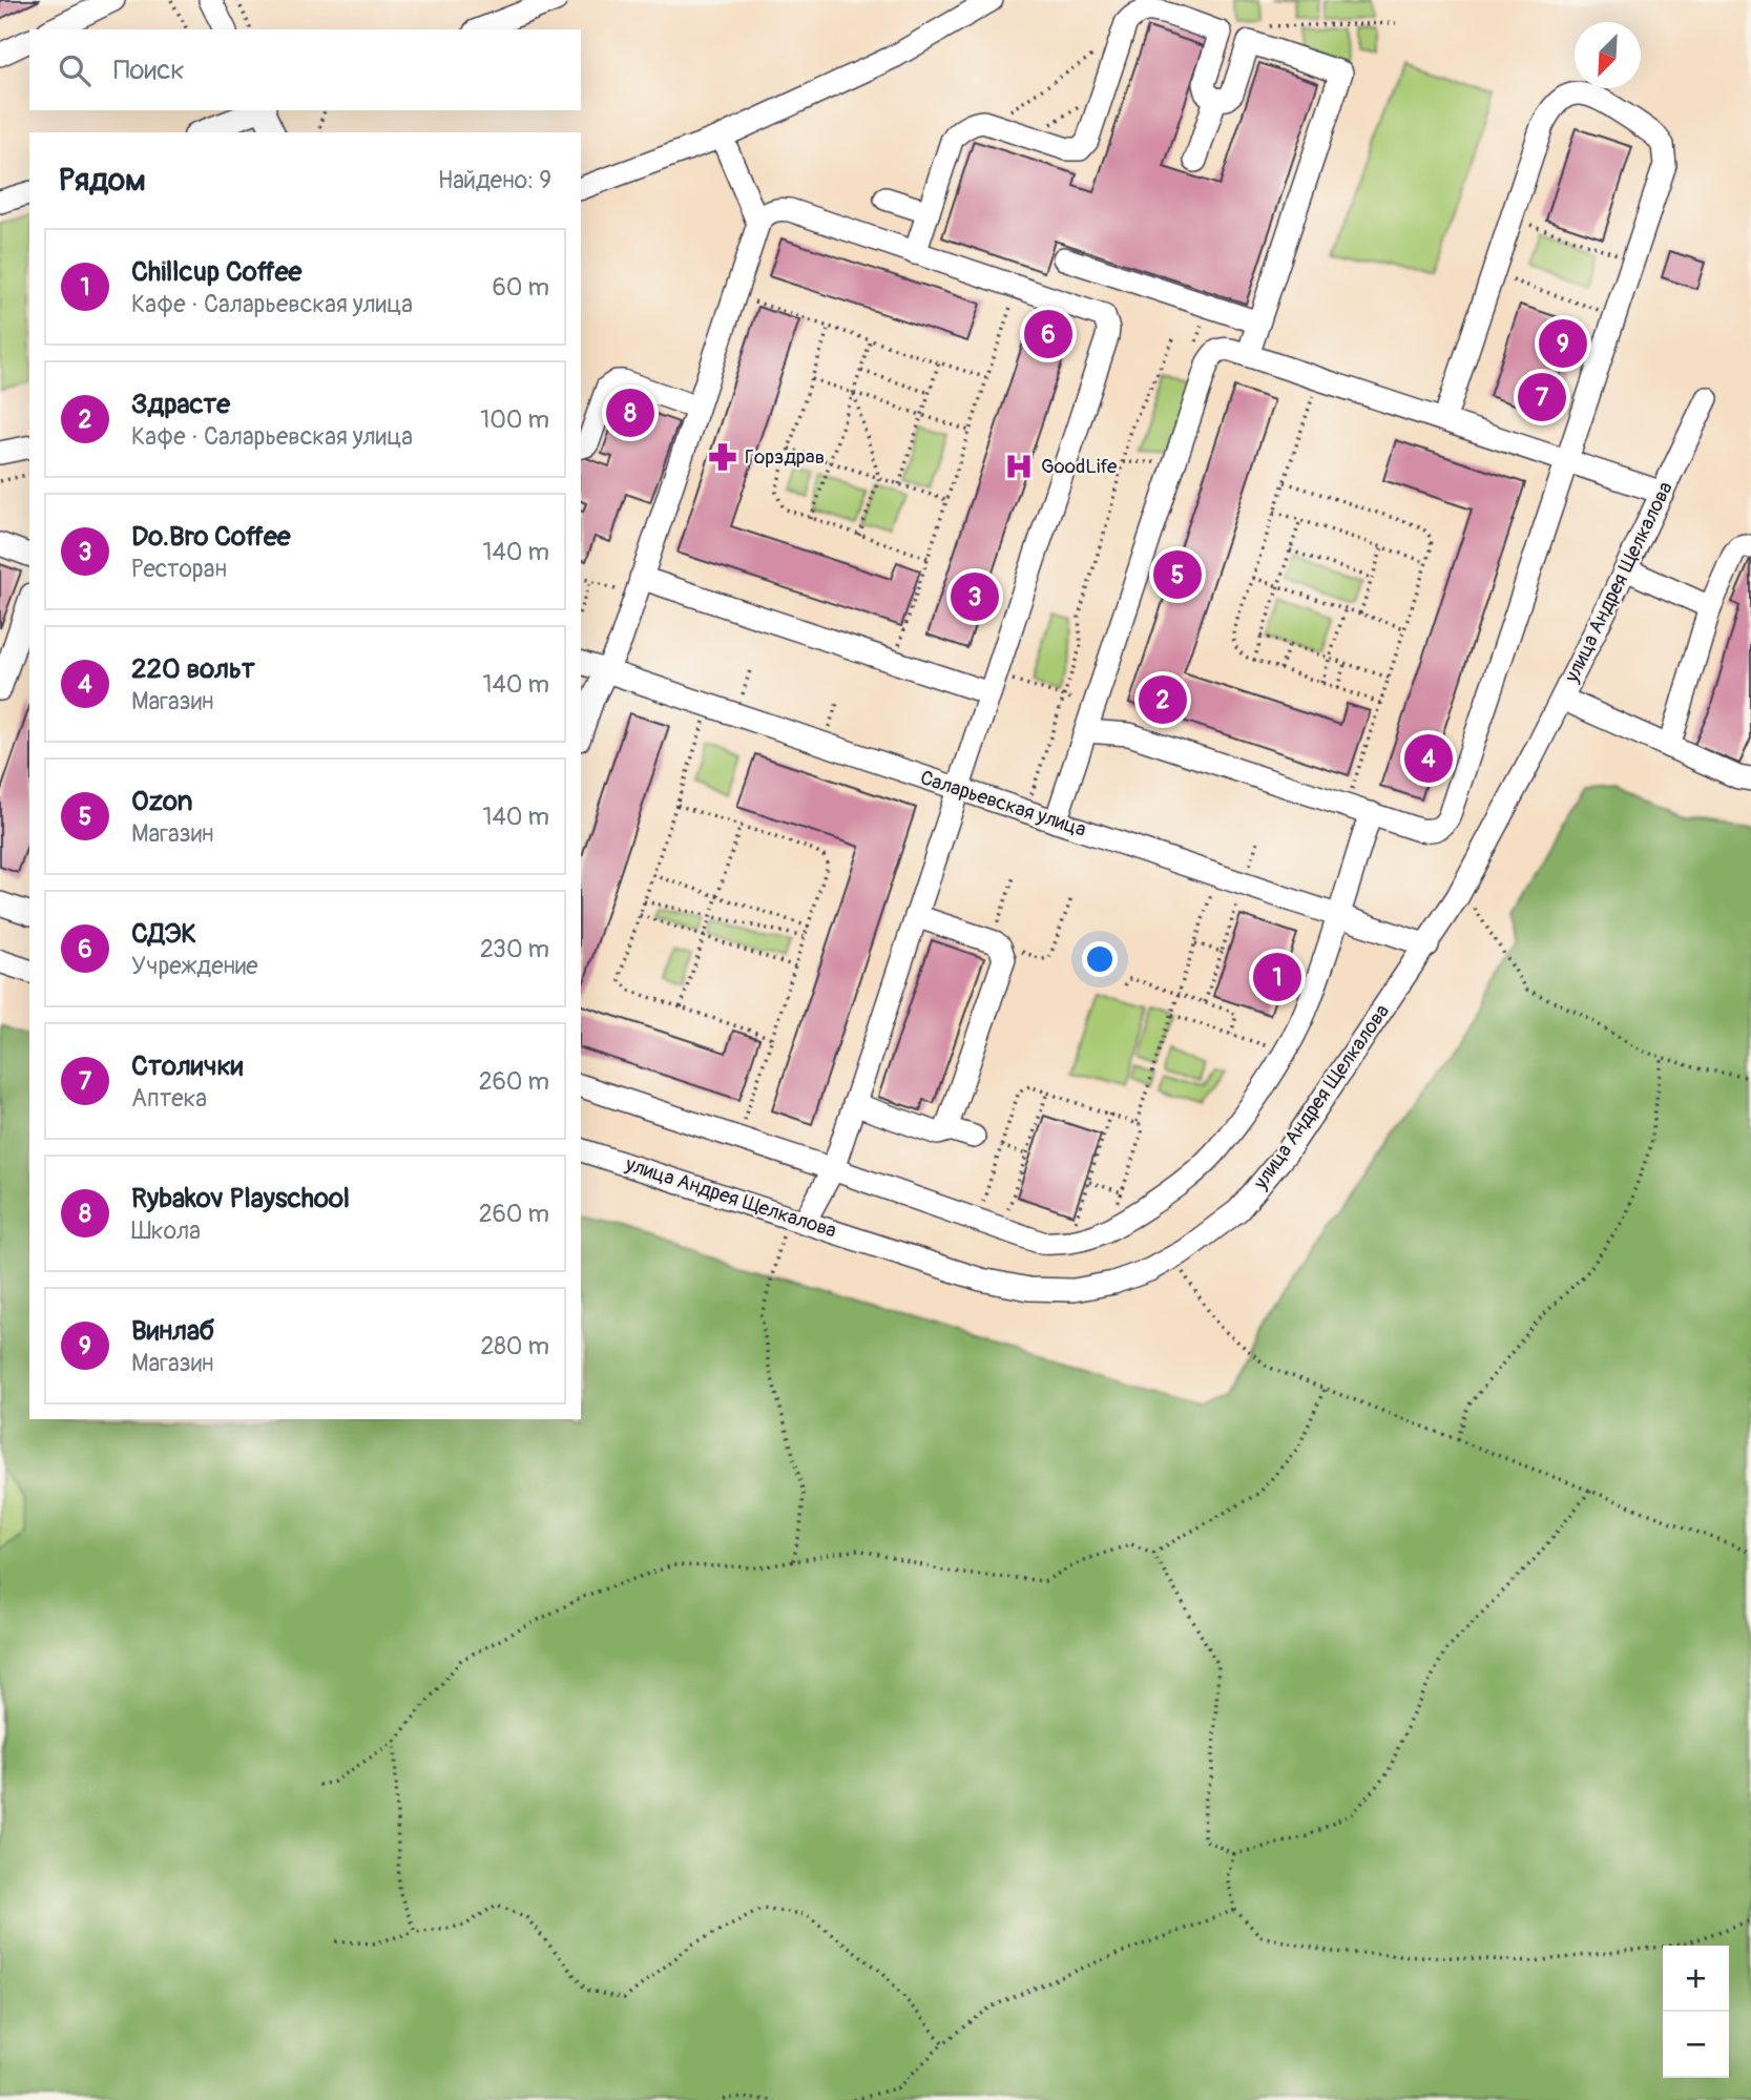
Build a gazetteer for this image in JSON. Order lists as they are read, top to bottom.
{
  "streets": {
    "street": ["улица Андрея Щелкалова", "Саларьевская улица"]
  },
  "crossings": [
    ["улица Андрея Щелкалова", "Саларьевская улица"]
  ],
  "places": {
    "pharmacy": ["Горздрав"],
    "hospital": ["GoodLife"]
  },
  "north": "bottom left",
  "page": {
    "search": "Поиск",
    "heading": ["Рядом", "Найдено: 9"],
    "list": [
      {
        "mark": "1",
        "name": "Chillcup Coffee",
        "note": "Кафе · Саларьевская улица",
        "value": "60 m"
      },
      {
        "mark": "2",
        "name": "Здрасте",
        "note": "Кафе · Саларьевская улица",
        "value": "100 m"
      },
      {
        "mark": "3",
        "name": "Do.Bro Coffee",
        "note": "Ресторан",
        "value": "140 m"
      },
      {
        "mark": "4",
        "name": "220 вольт",
        "note": "Магазин",
        "value": "140 m"
      },
      {
        "mark": "5",
        "name": "Ozon",
        "note": "Магазин",
        "value": "140 m"
      },
      {
        "mark": "6",
        "name": "СДЭК",
        "note": "Учреждение",
        "value": "230 m"
      },
      {
        "mark": "7",
        "name": "Столички",
        "note": "Аптека",
        "value": "260 m"
      },
      {
        "mark": "8",
        "name": "Rybakov Playschool",
        "note": "Школа",
        "value": "260 m"
      },
      {
        "mark": "9",
        "name": "Винлаб",
        "note": "Магазин",
        "value": "280 m"
      }
    ],
    "pins": [
      "6",
      "9",
      "7",
      "8",
      "5",
      "3",
      "2",
      "4",
      "1"
    ],
    "map_buttons": ["+", "−"]
  }
}
